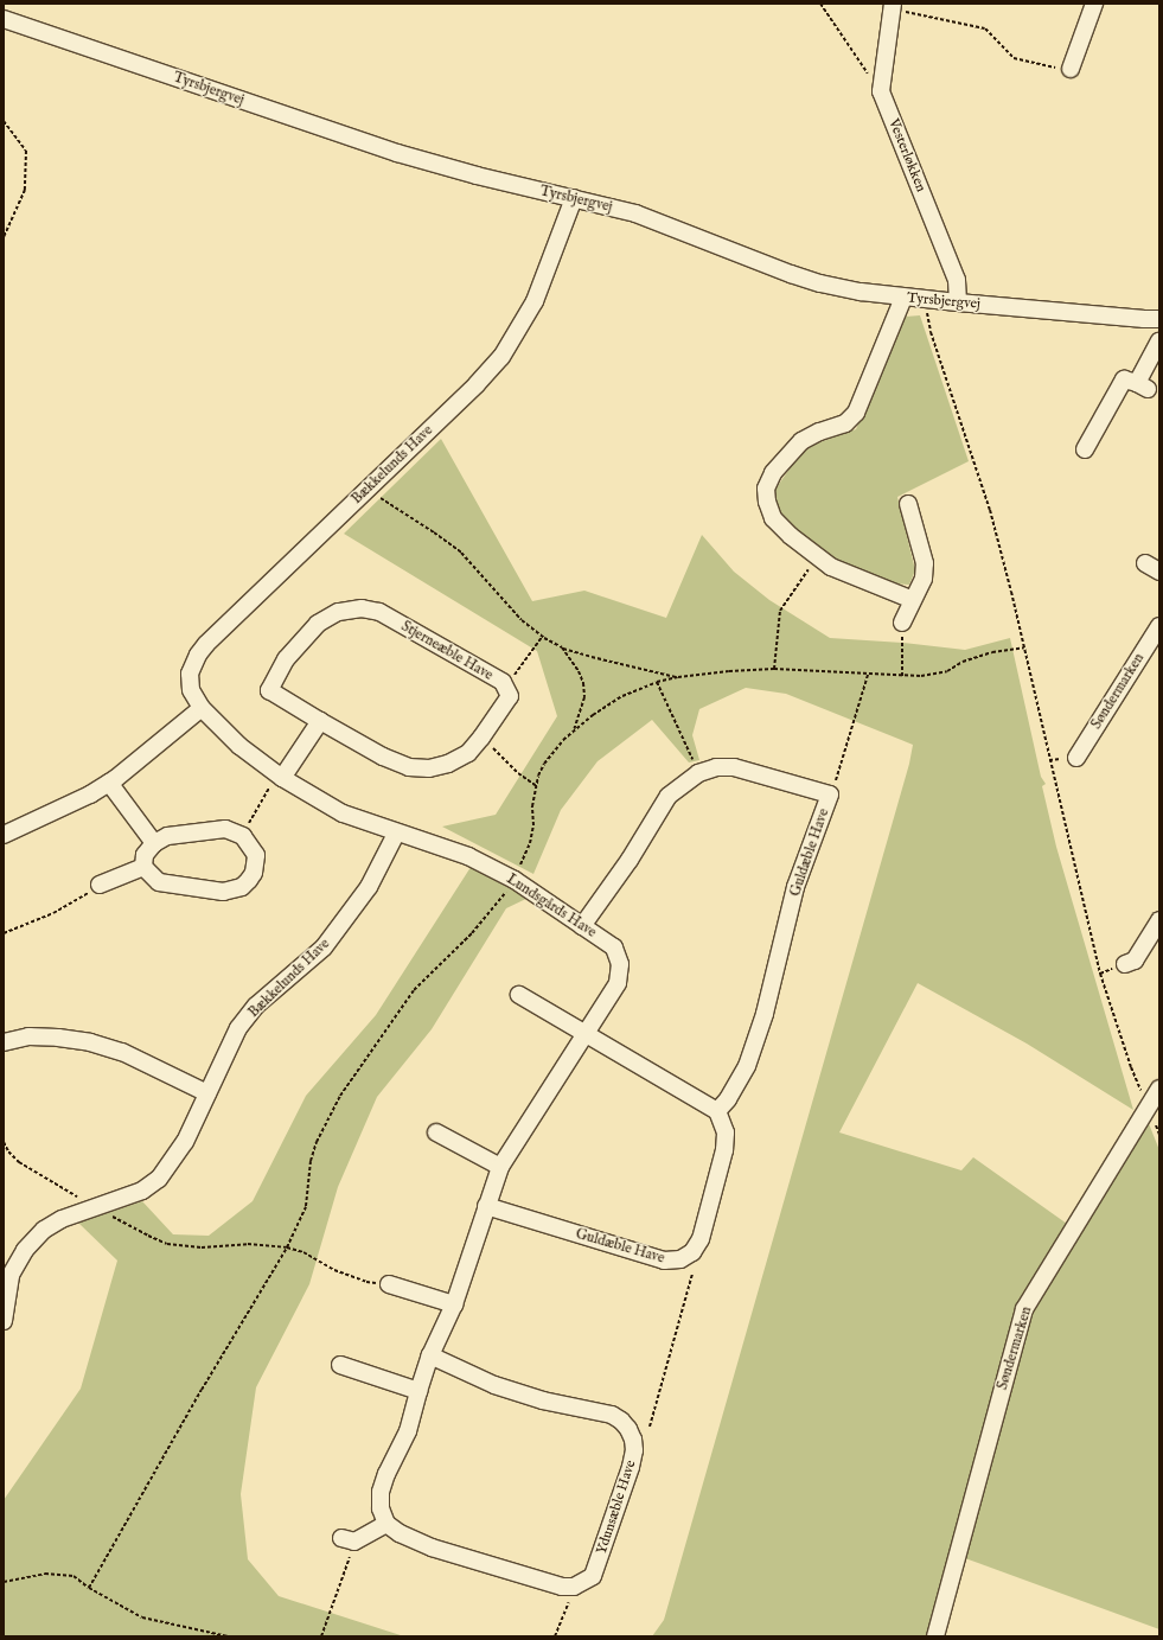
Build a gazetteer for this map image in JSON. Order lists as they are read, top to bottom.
{
  "streets": {
    "street": [
      "Tyrsbjergvej",
      "Vesterløkken",
      "Bækkelunds Have",
      "Stjerneæble Have",
      "Søndermarken",
      "Guldæble Have",
      "Lundsgårds Have",
      "Ydunsæble Have"
    ]
  },
  "crossings": [
    ["Tyrsbjergvej", "Vesterløkken"],
    ["Tyrsbjergvej", "Bækkelunds Have"],
    ["Bækkelunds Have", "Lundsgårds Have"],
    ["Guldæble Have", "Lundsgårds Have"],
    ["Lundsgårds Have", "Ydunsæble Have"]
  ]
}
